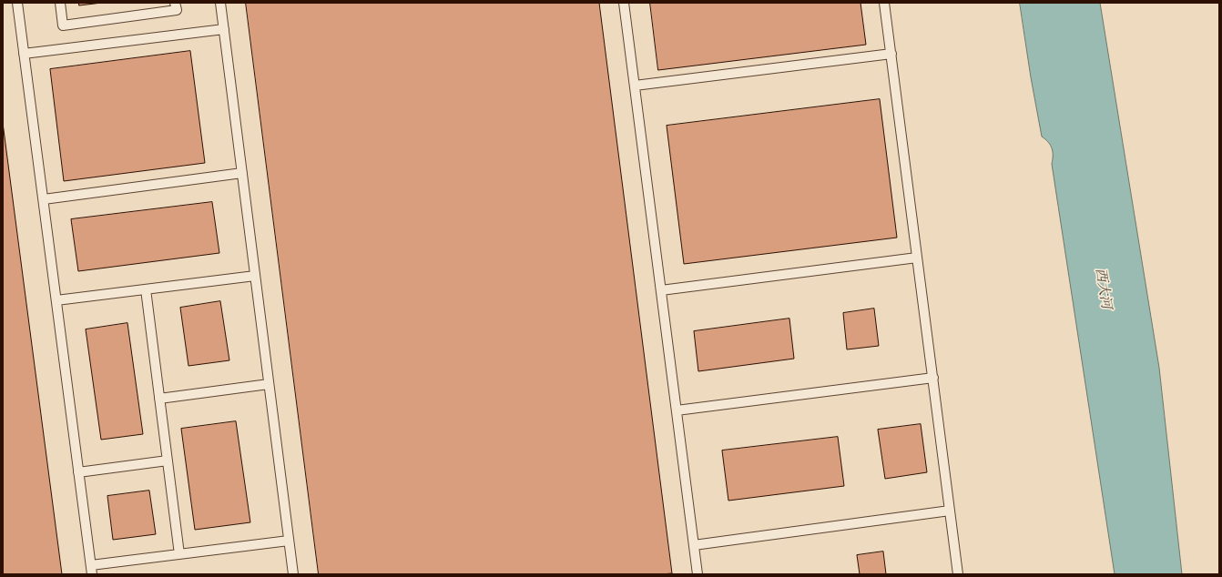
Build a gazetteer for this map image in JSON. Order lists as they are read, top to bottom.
{
  "water": ["西大河"]
}
